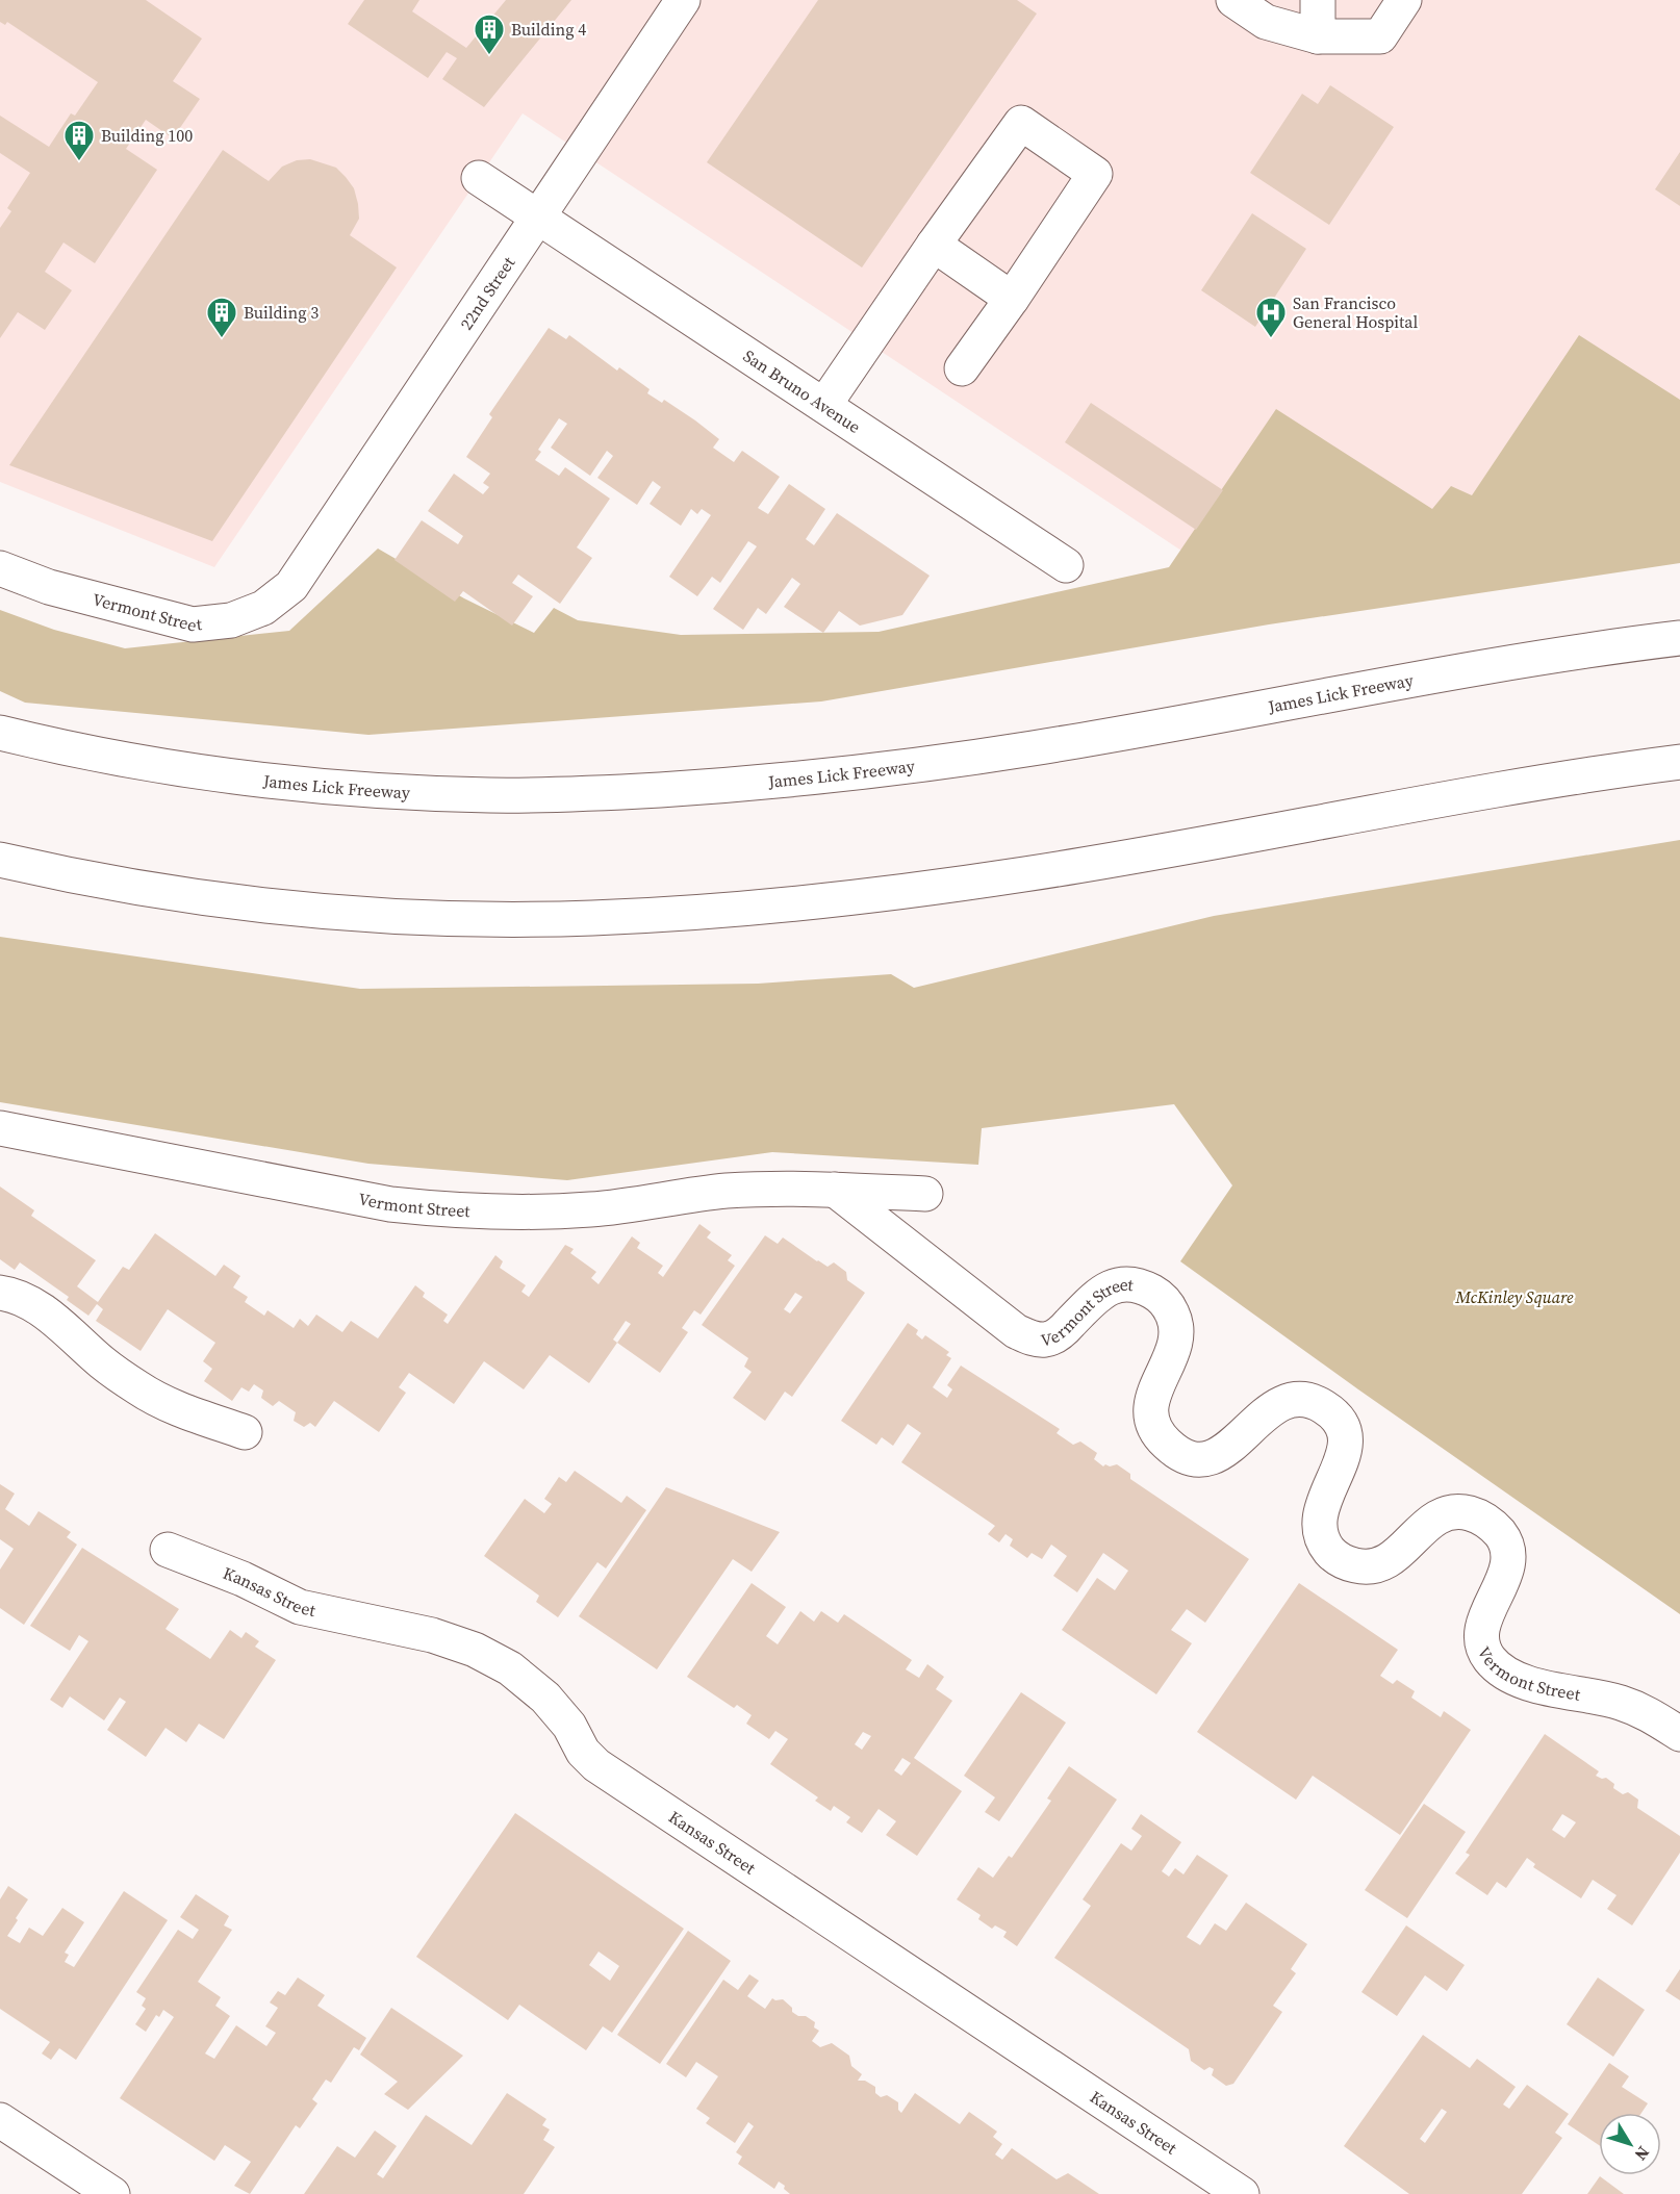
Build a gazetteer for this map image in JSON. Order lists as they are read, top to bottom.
{
  "streets": {
    "main road": [
      "22nd Street",
      "San Bruno Avenue",
      "Vermont Street",
      "James Lick Freeway",
      "Kansas Street"
    ]
  },
  "crossings": [
    ["22nd Street", "San Bruno Avenue"],
    ["22nd Street", "Vermont Street"]
  ],
  "parks": ["McKinley Square"],
  "places": {
    "building": ["Building 4", "Building 100", "Building 3"],
    "hospital": ["San Francisco General Hospital"]
  },
  "north": "bottom right"
}
